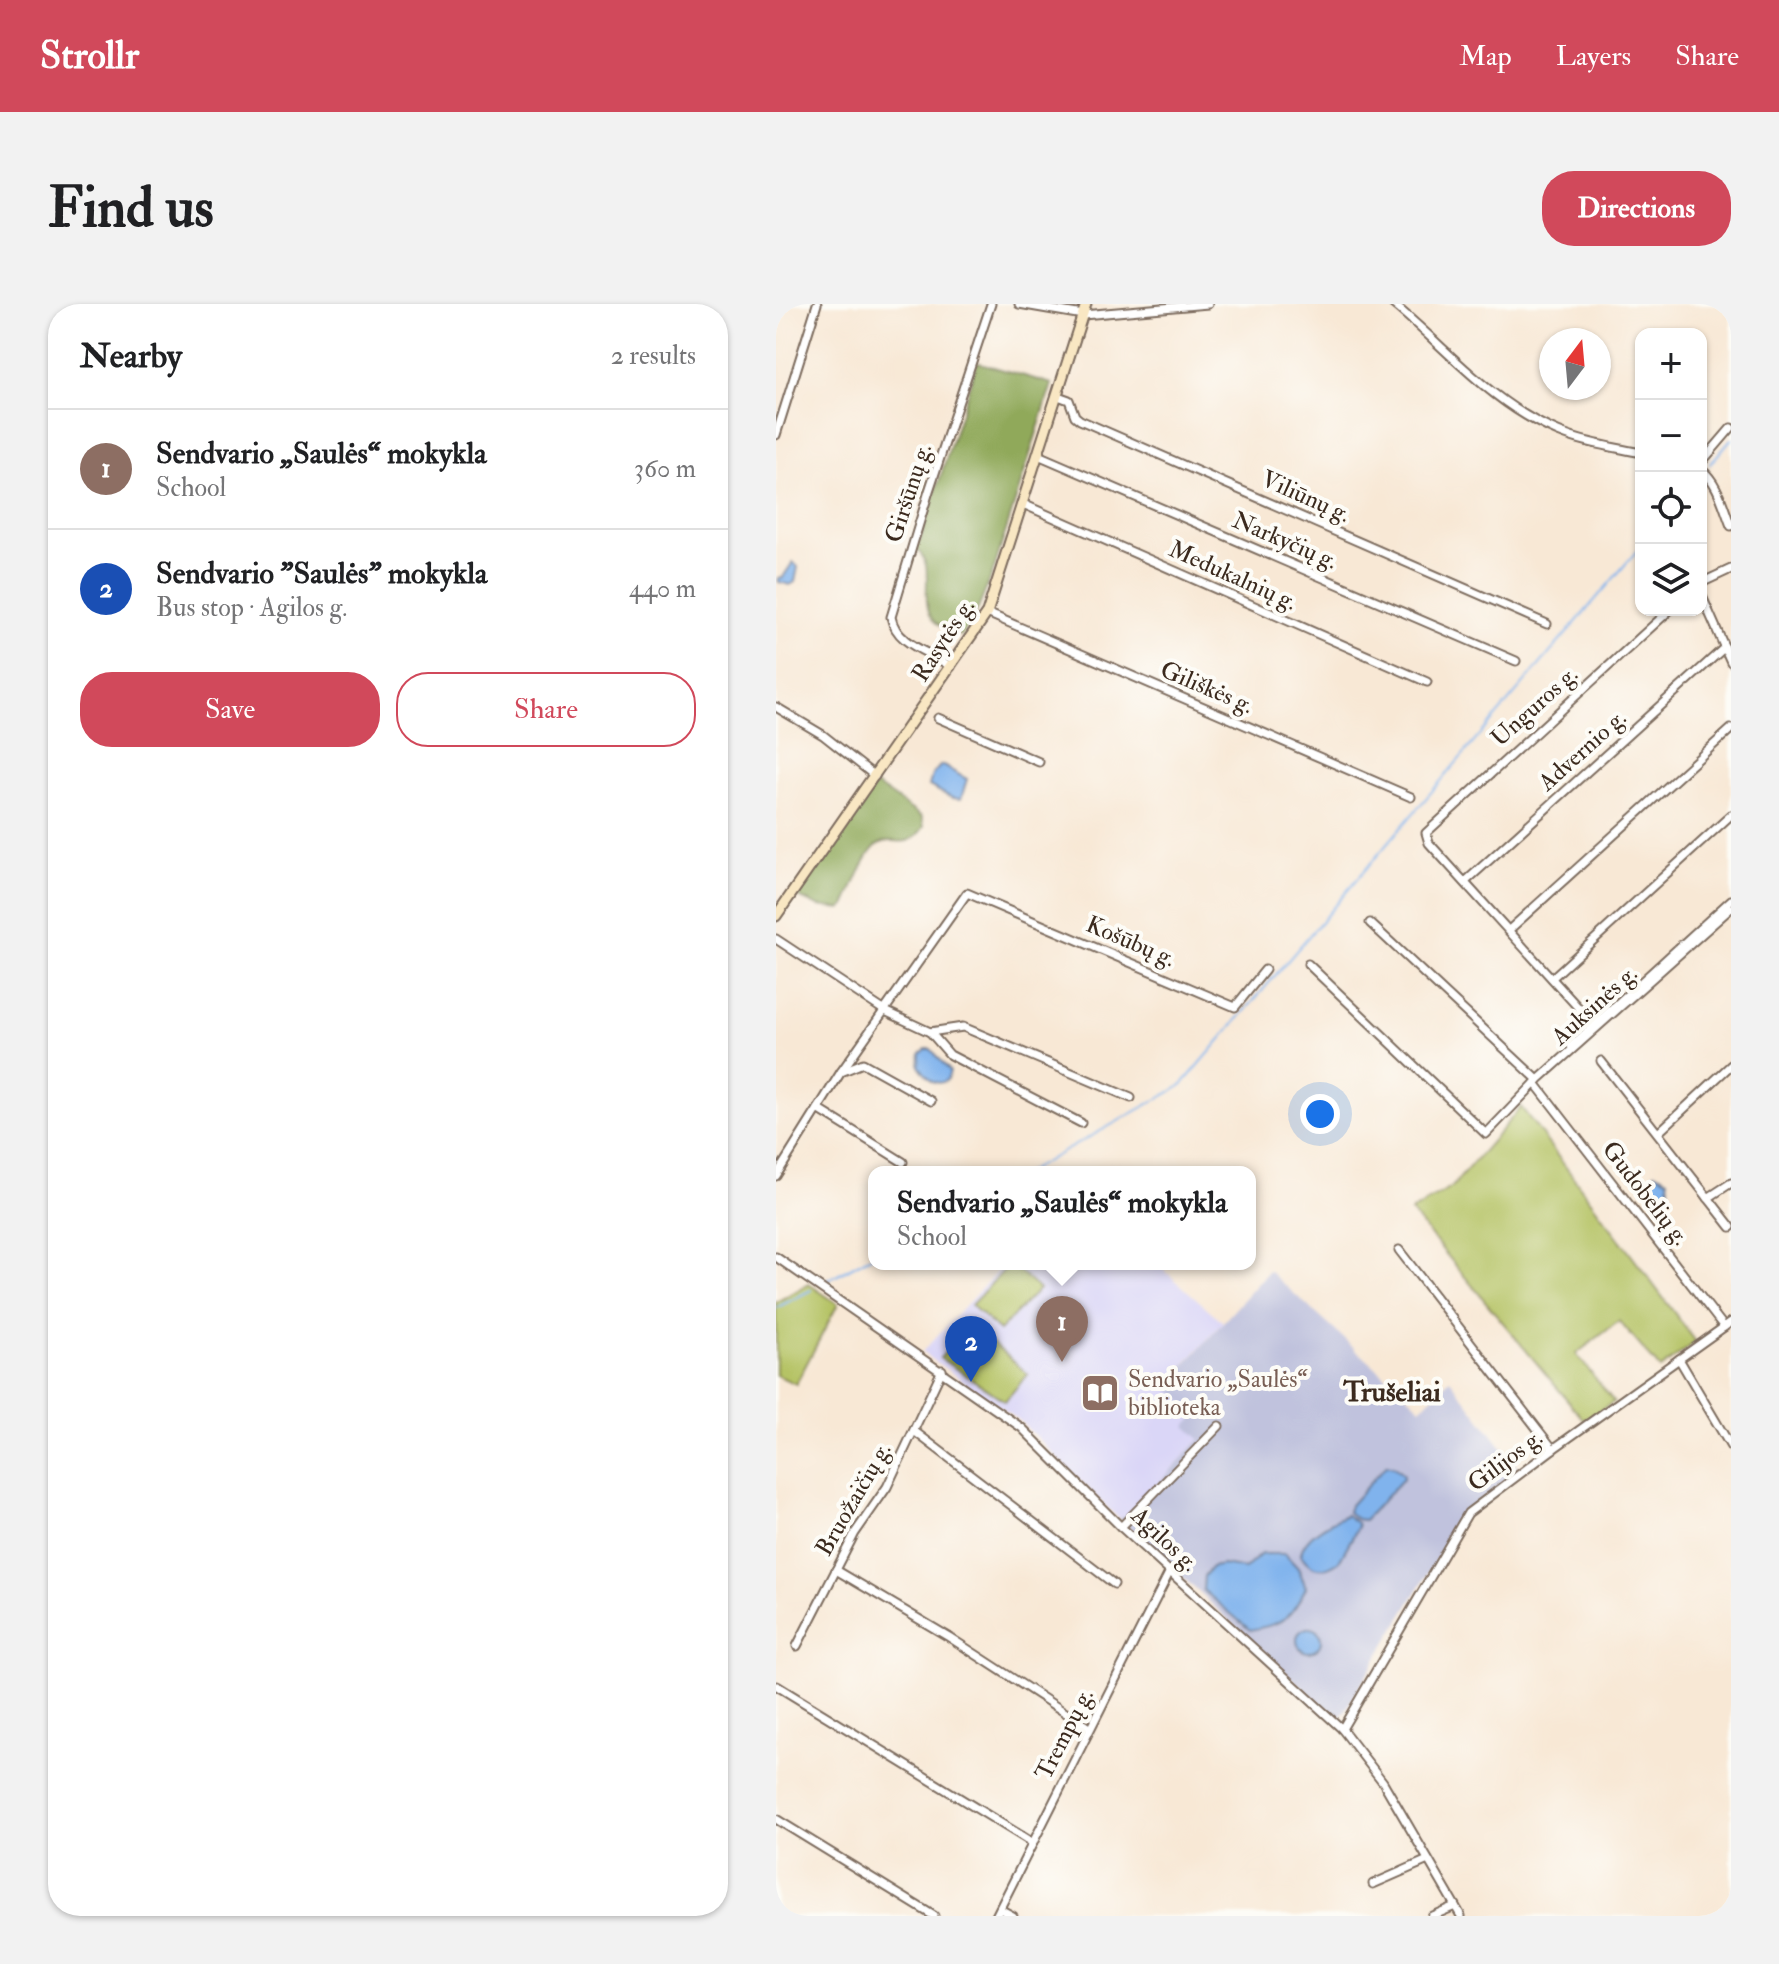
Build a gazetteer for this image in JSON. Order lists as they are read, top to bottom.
{
  "streets": {
    "main road": ["Rasytės g."],
    "street": [
      "Giršūnų g.",
      "Viliūnų g.",
      "Narkyčių g.",
      "Medukalnių g.",
      "Giliškės g.",
      "Unguros g.",
      "Advernio g.",
      "Košūbų g.",
      "Auksinės g.",
      "Gudobelių g.",
      "Gilijos g.",
      "Bruožaičių g.",
      "Agilos g.",
      "Trempų g."
    ]
  },
  "crossings": [
    ["Giršūnų g.", "Rasytės g."],
    ["Viliūnų g.", "Rasytės g."],
    ["Narkyčių g.", "Rasytės g."],
    ["Medukalnių g.", "Rasytės g."],
    ["Rasytės g.", "Giliškės g."],
    ["Unguros g.", "Advernio g."],
    ["Auksinės g.", "Gudobelių g."],
    ["Gudobelių g.", "Gilijos g."],
    ["Gilijos g.", "Agilos g."],
    ["Bruožaičių g.", "Agilos g."],
    ["Agilos g.", "Trempų g."]
  ],
  "districts": ["Trušeliai"],
  "places": {
    "library": ["Sendvario „Saulės“ biblioteka"]
  },
  "north": "top",
  "page": {
    "header": "Strollr",
    "nav": ["Map", "Layers", "Share"],
    "buttons": [
      "Directions",
      ["Save", "Share"]
    ],
    "title": "Find us",
    "heading": ["Nearby", "2 results"],
    "map_buttons": ["+", "−"],
    "list": [
      {
        "mark": "1",
        "name": "Sendvario „Saulės“ mokykla",
        "note": "School",
        "value": "360 m"
      },
      {
        "mark": "2",
        "name": "Sendvario \"Saulės\" mokykla",
        "note": "Bus stop · Agilos g.",
        "value": "440 m"
      }
    ],
    "popup": ["Sendvario „Saulės“ mokykla", "School"],
    "pins": ["1", "2"]
  }
}
